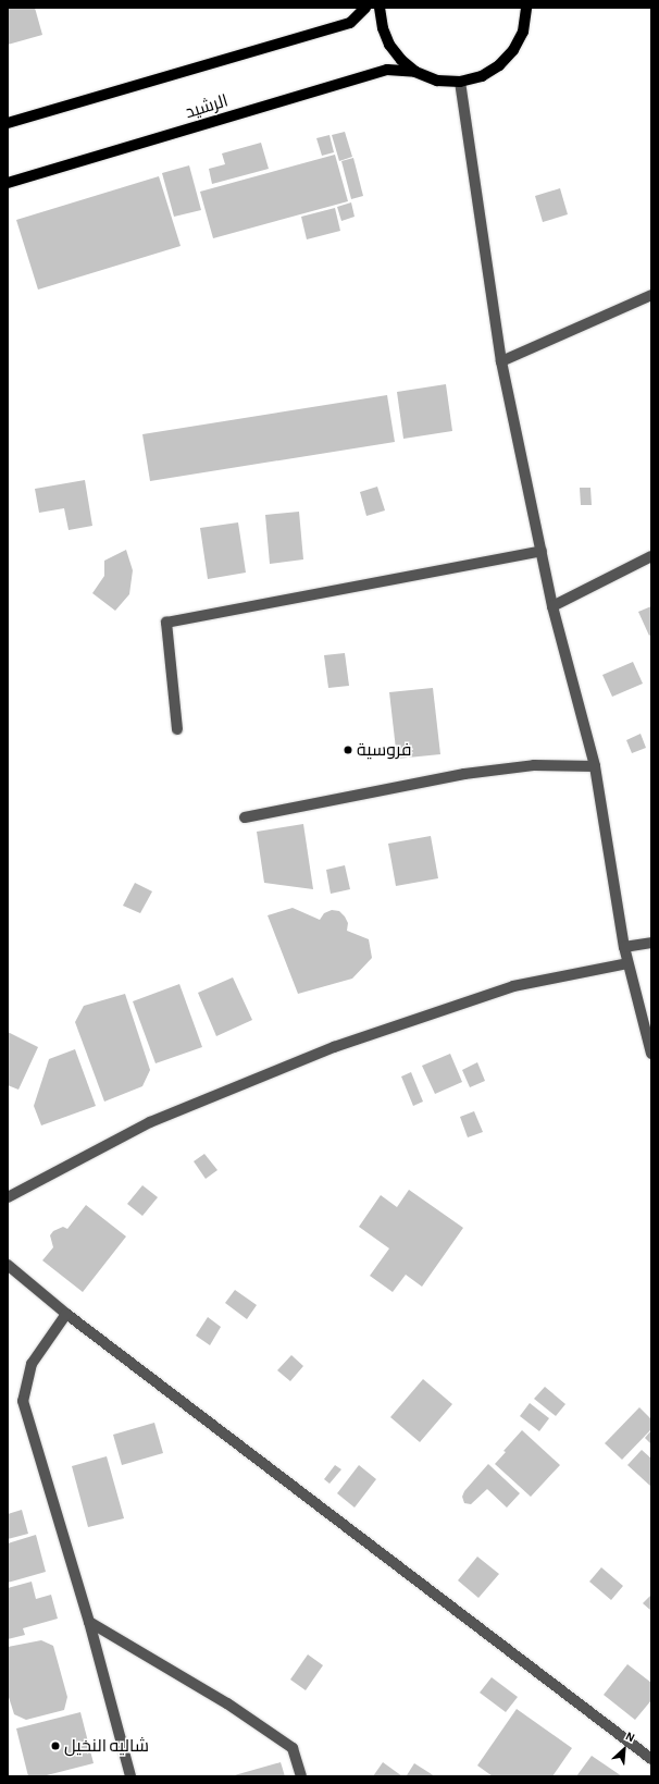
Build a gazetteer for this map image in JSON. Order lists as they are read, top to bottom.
{
  "streets": {
    "main road": ["الرشيد"]
  },
  "places": ["فروسية", "شاليه النخيل"],
  "north": "top right"
}
